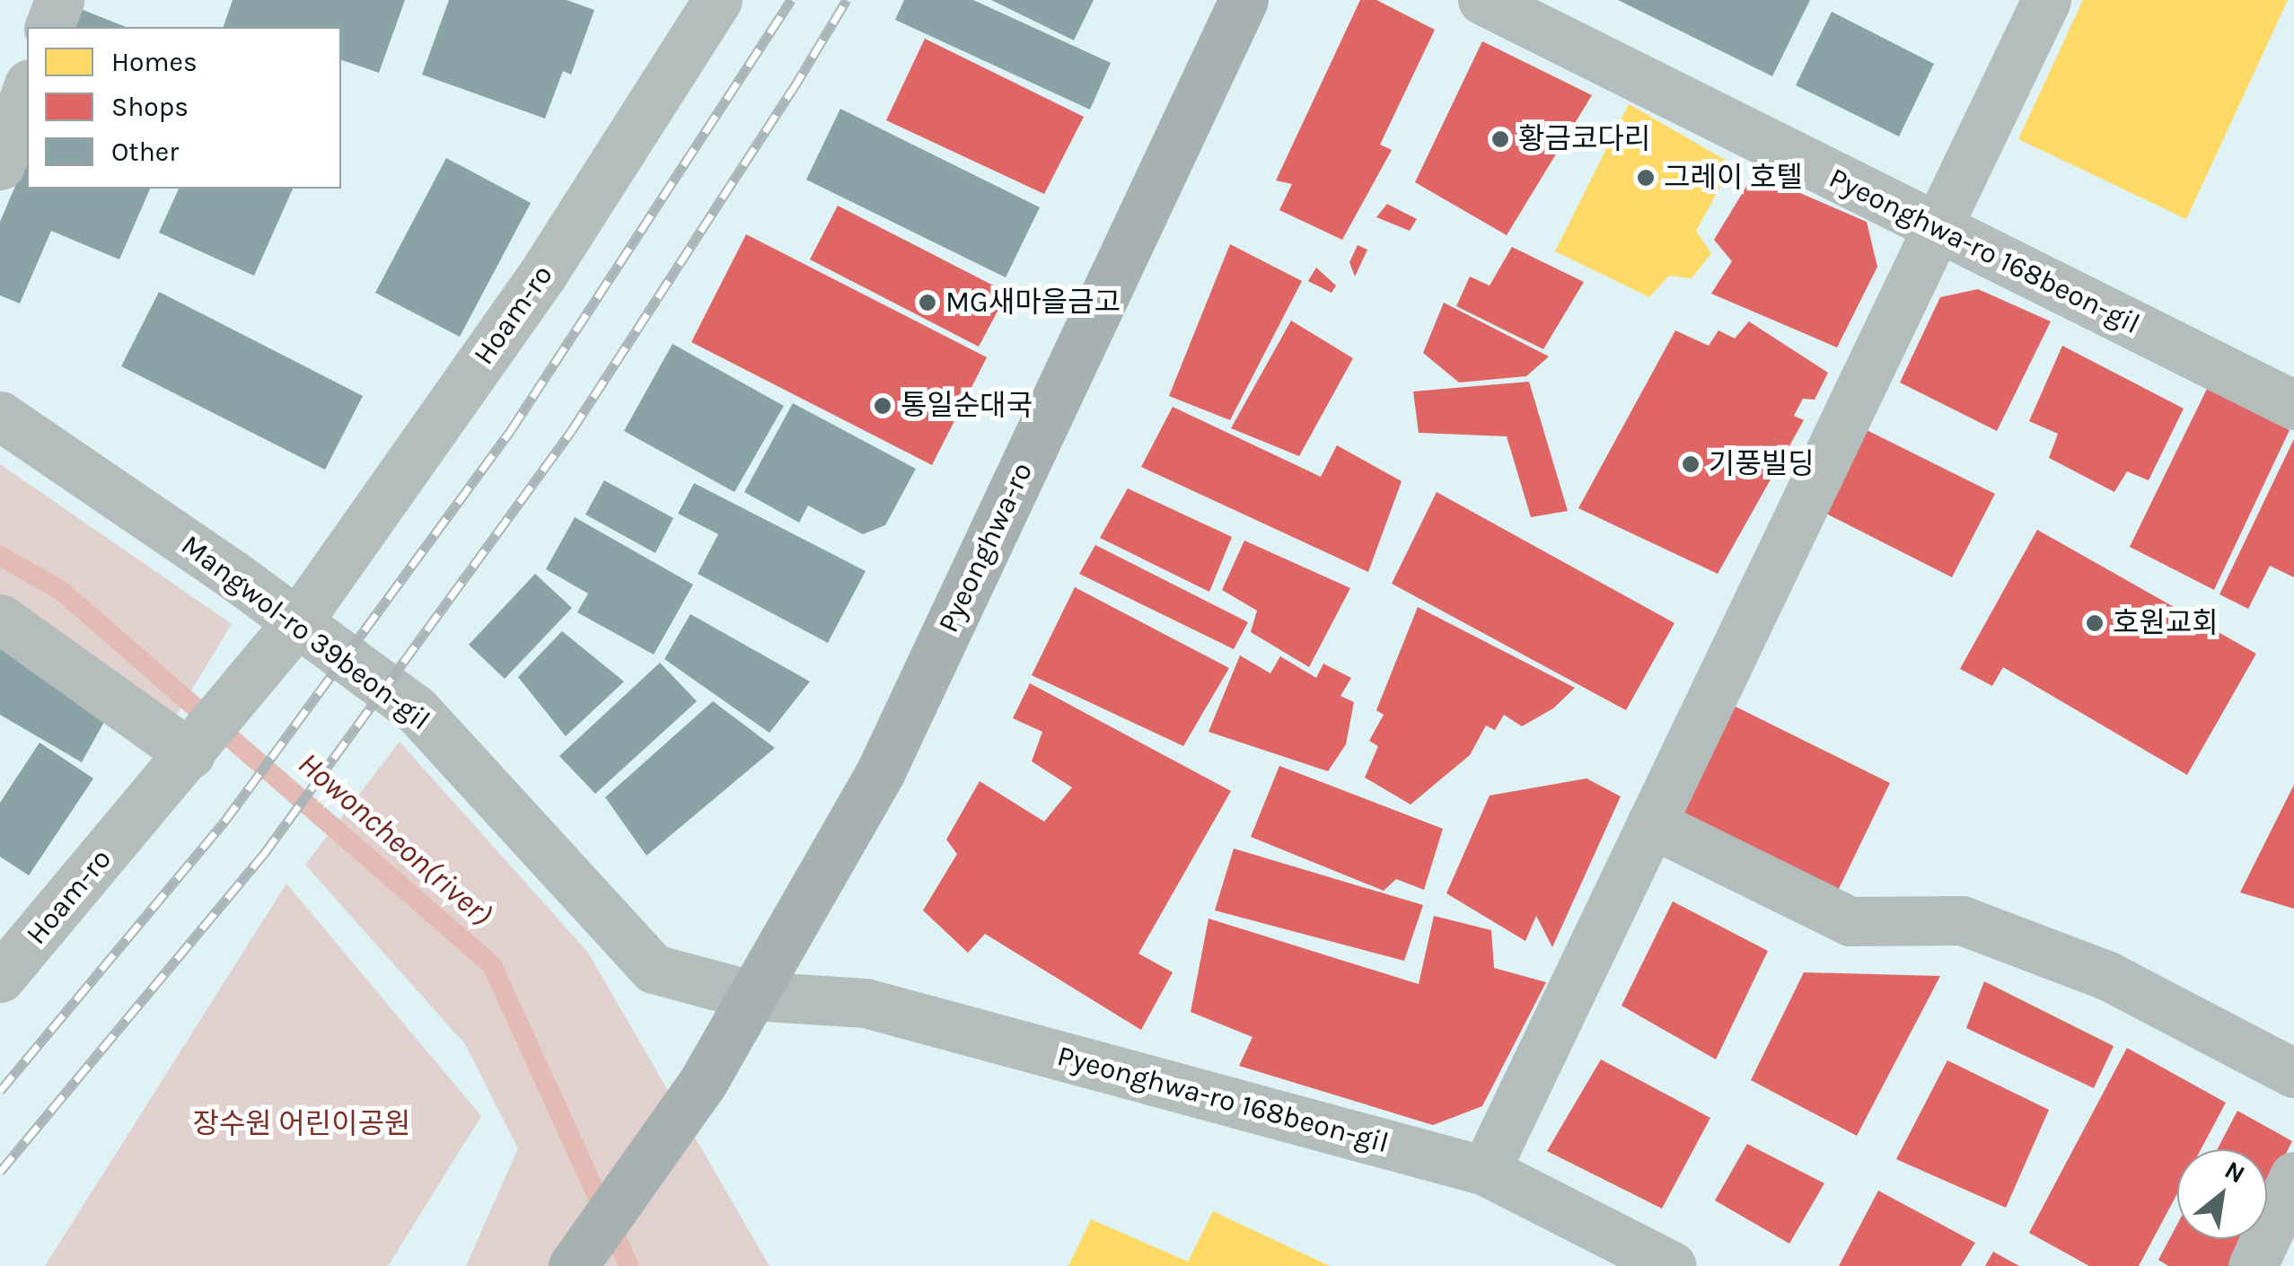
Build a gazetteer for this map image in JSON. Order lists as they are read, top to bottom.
{
  "streets": {
    "main road": ["Pyeonghwa-ro"],
    "street": ["Pyeonghwa-ro 168beon-gil", "Hoam-ro", "Mangwol-ro 39beon-gil"]
  },
  "crossings": [
    ["Pyeonghwa-ro 168beon-gil", "Pyeonghwa-ro"],
    ["Pyeonghwa-ro 168beon-gil", "Mangwol-ro 39beon-gil"],
    ["Hoam-ro", "Mangwol-ro 39beon-gil"],
    ["Pyeonghwa-ro", "Mangwol-ro 39beon-gil"]
  ],
  "water": ["Howoncheon(river)"],
  "parks": ["장수원 어린이공원"],
  "places": [
    "황금코다리",
    "그레이 호텔",
    "MG새마을금고",
    "통일순대국",
    "기풍빌딩",
    "호원교회"
  ],
  "legend": ["Homes", "Shops", "Other"],
  "north": "top right"
}
